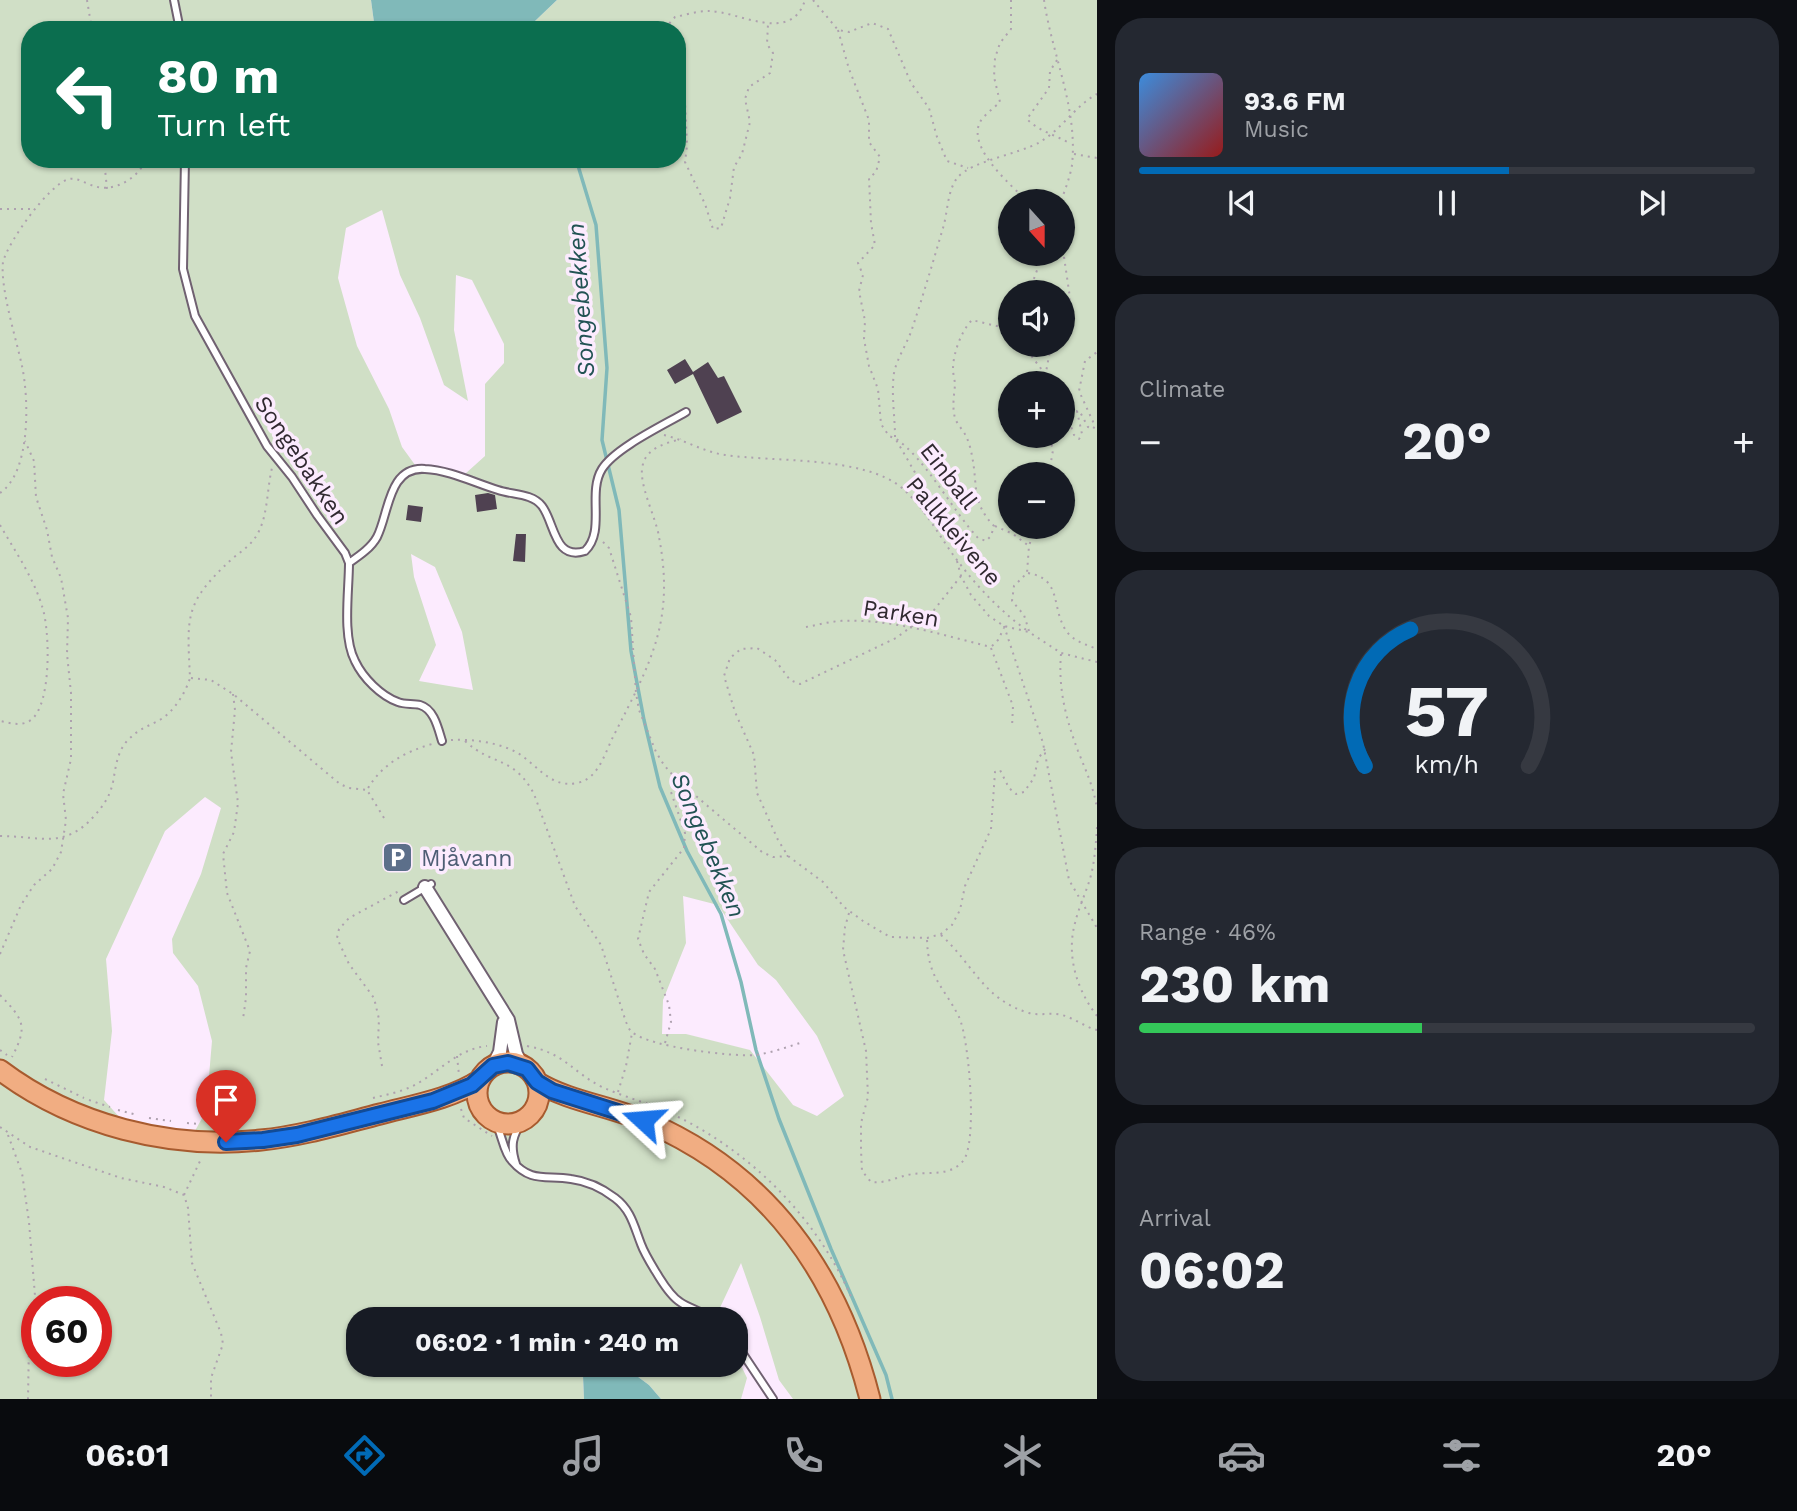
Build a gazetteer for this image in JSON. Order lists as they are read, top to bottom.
{
  "streets": {
    "lane": ["Songebakken"],
    "path": ["Einball", "Pallkleivene", "Parken"]
  },
  "crossings": [
    ["Einball", "Pallkleivene"]
  ],
  "water": ["Songebekken"],
  "places": {
    "parking": ["Mjåvann"]
  },
  "north": "bottom",
  "page": {
    "turn": ["80 m", "Turn left"],
    "song": ["93.6 FM", "Music"],
    "map_buttons": ["+", "−"],
    "tile": [
      "Climate",
      ["Range · 46%", "230 km"],
      ["Arrival", "06:02"]
    ],
    "heat": ["−", "20°", "+"],
    "limit": "60",
    "trip": "06:02 · 1 min · 240 m",
    "tabs": ["06:01", "20°"],
    "gauge": ["57", "km/h"]
  }
}
